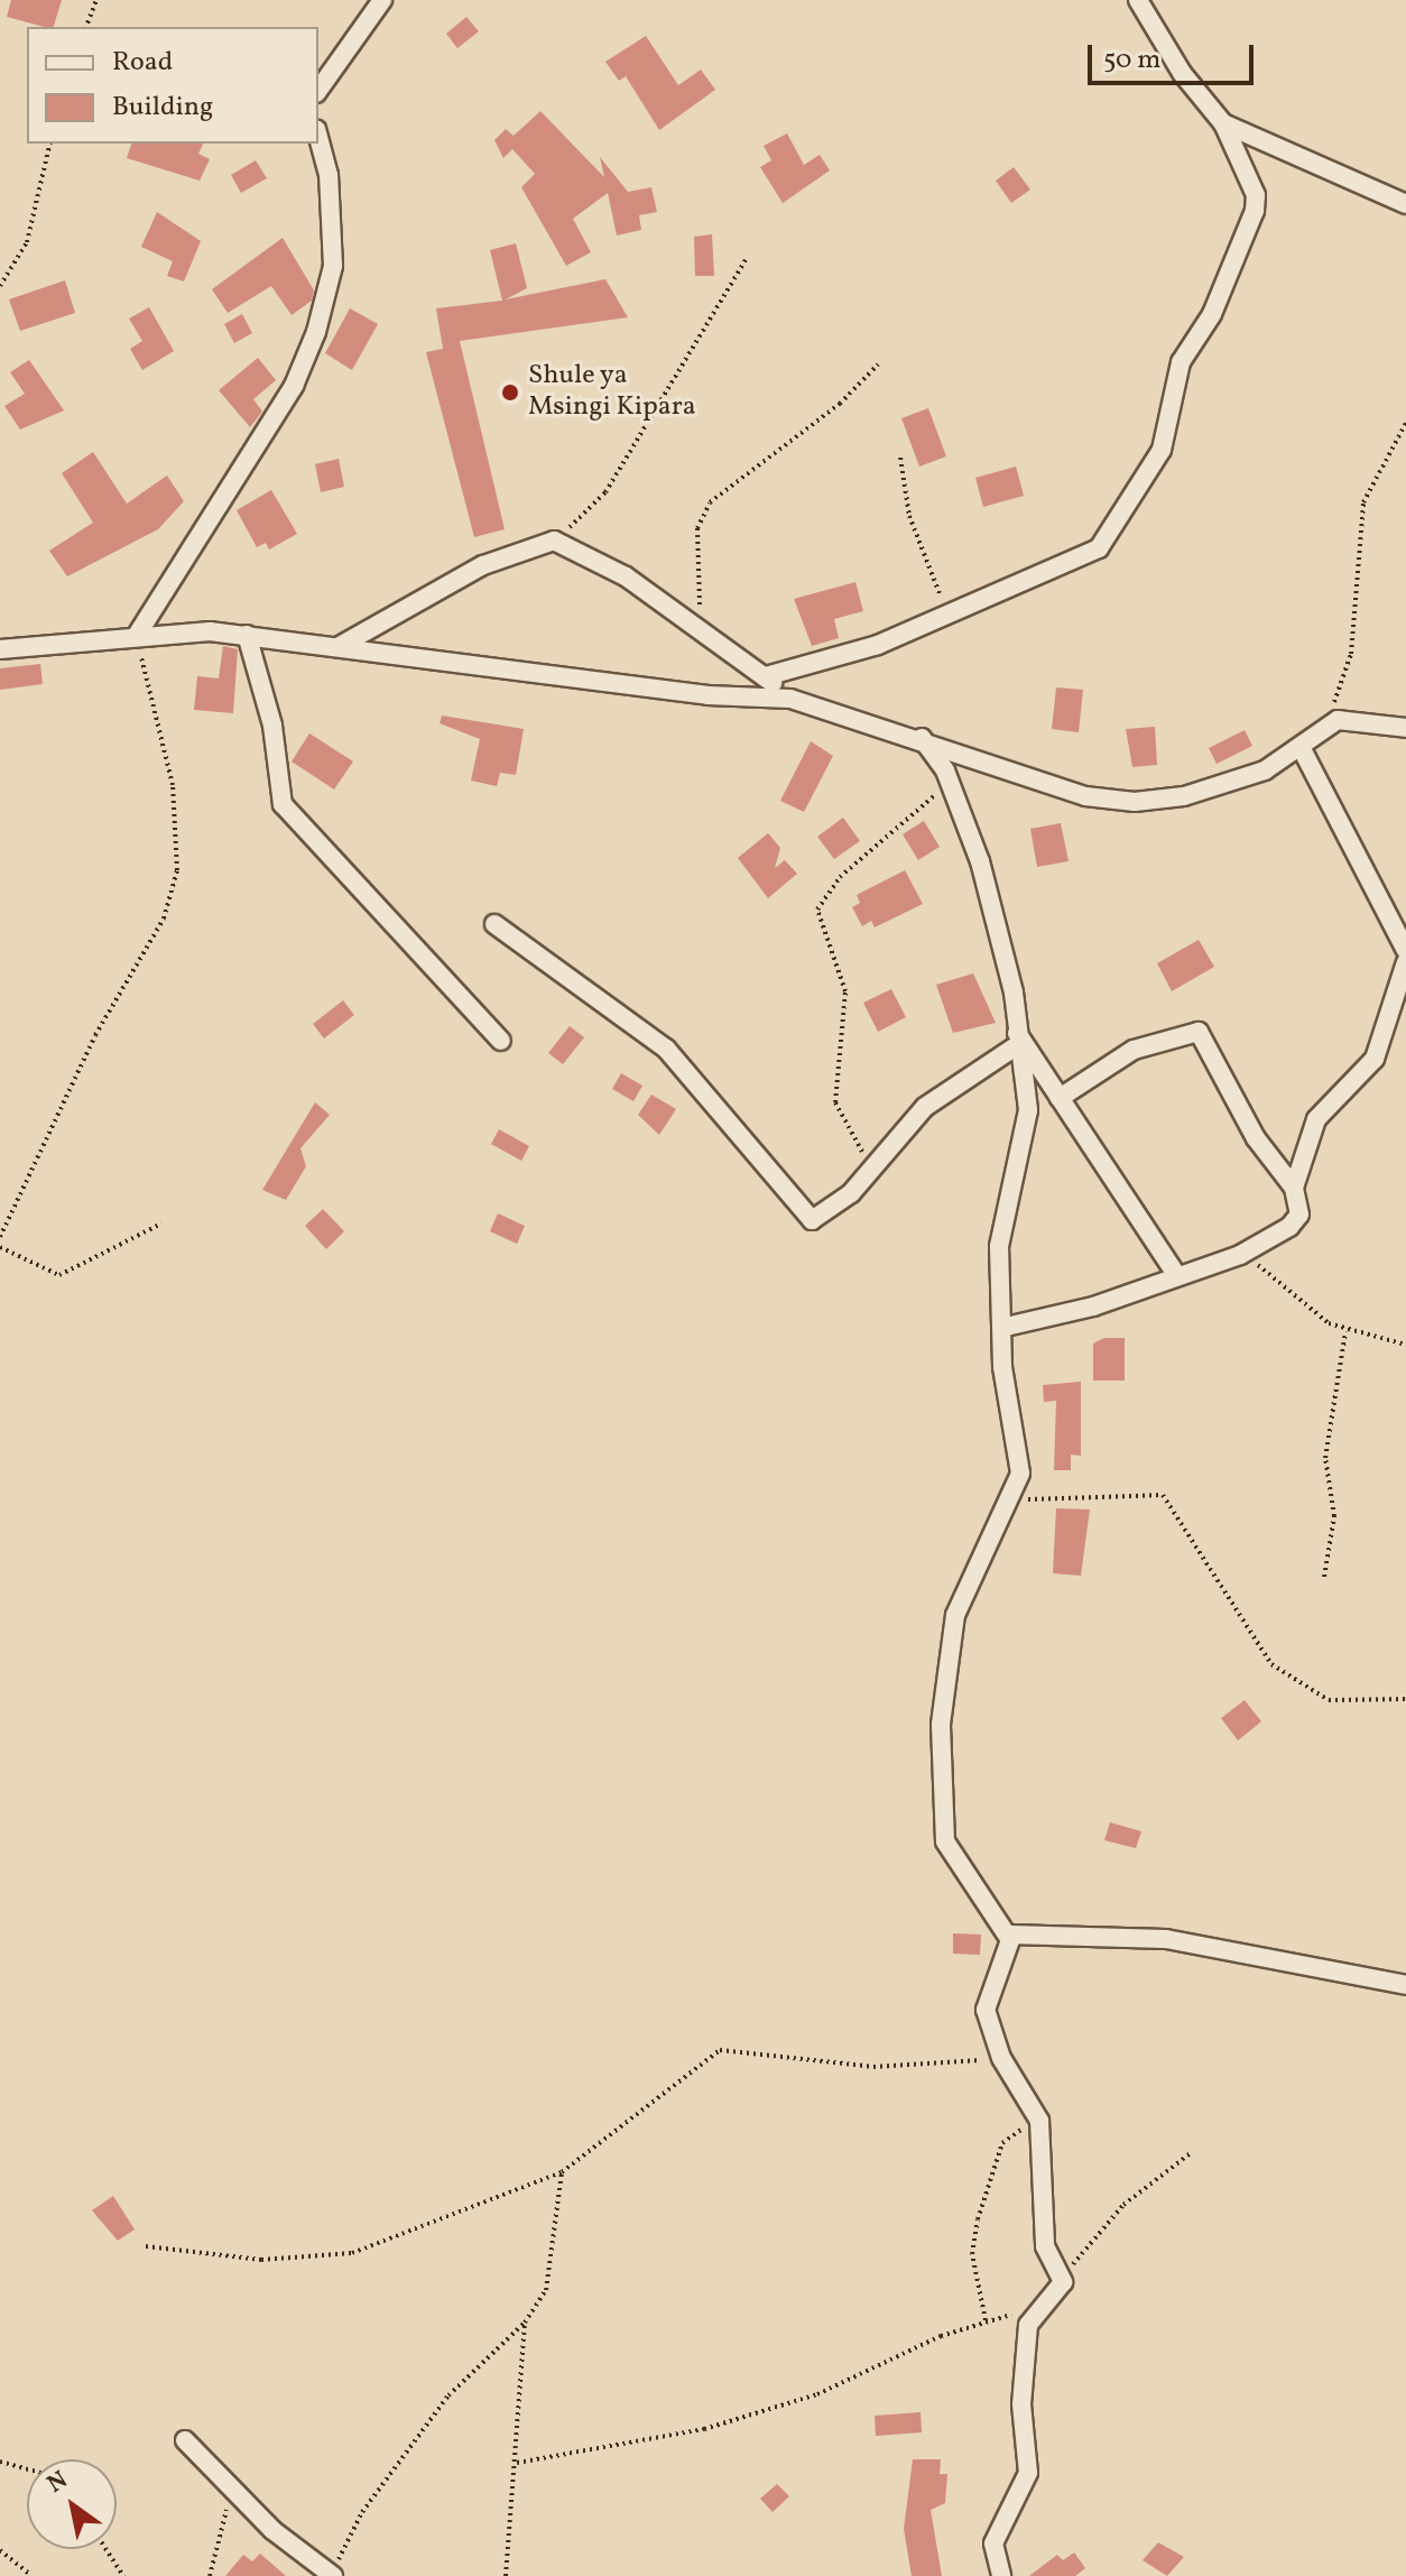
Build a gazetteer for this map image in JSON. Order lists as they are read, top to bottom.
{
  "places": ["Shule ya Msingi Kipara"],
  "legend": ["Road", "Building"],
  "scale_bar": "50 m",
  "north": "top left"
}
